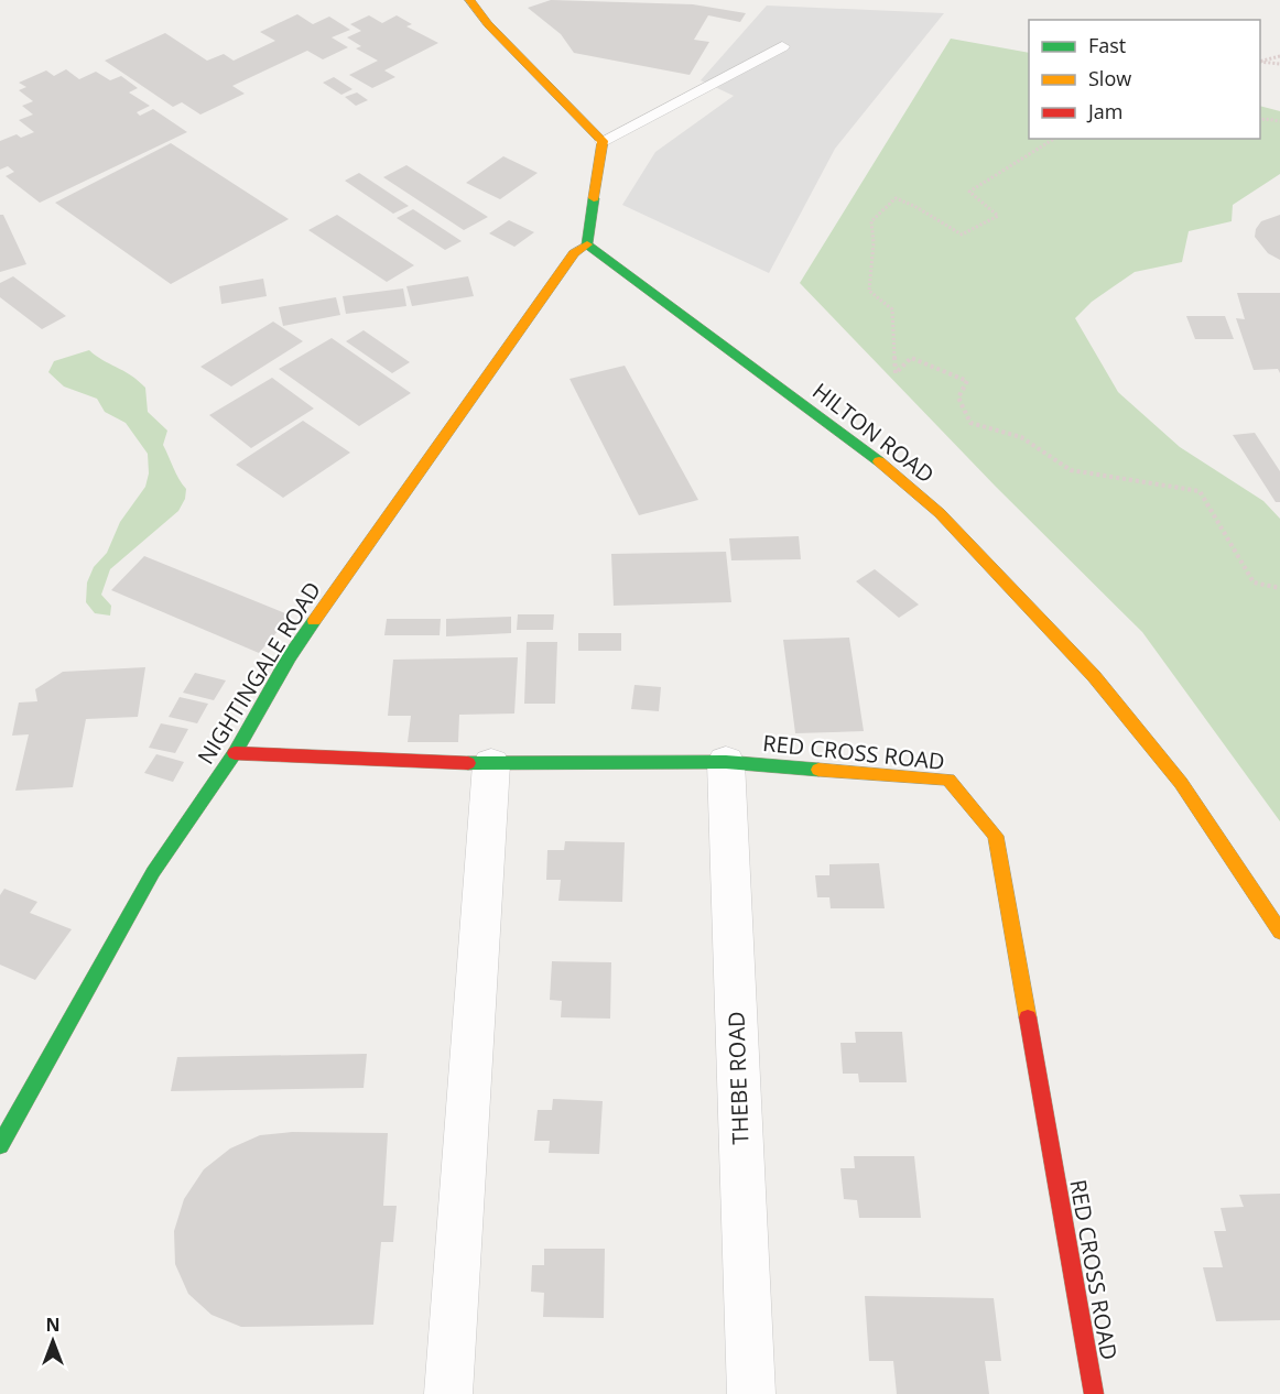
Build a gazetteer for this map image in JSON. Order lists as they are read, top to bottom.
{
  "streets": {
    "street": [
      "HILTON ROAD",
      "NIGHTINGALE ROAD",
      "RED CROSS ROAD",
      "THEBE ROAD"
    ]
  },
  "crossings": [
    ["HILTON ROAD", "NIGHTINGALE ROAD"],
    ["NIGHTINGALE ROAD", "RED CROSS ROAD"],
    ["RED CROSS ROAD", "THEBE ROAD"]
  ],
  "legend": ["Fast", "Slow", "Jam"],
  "north": "top"
}
